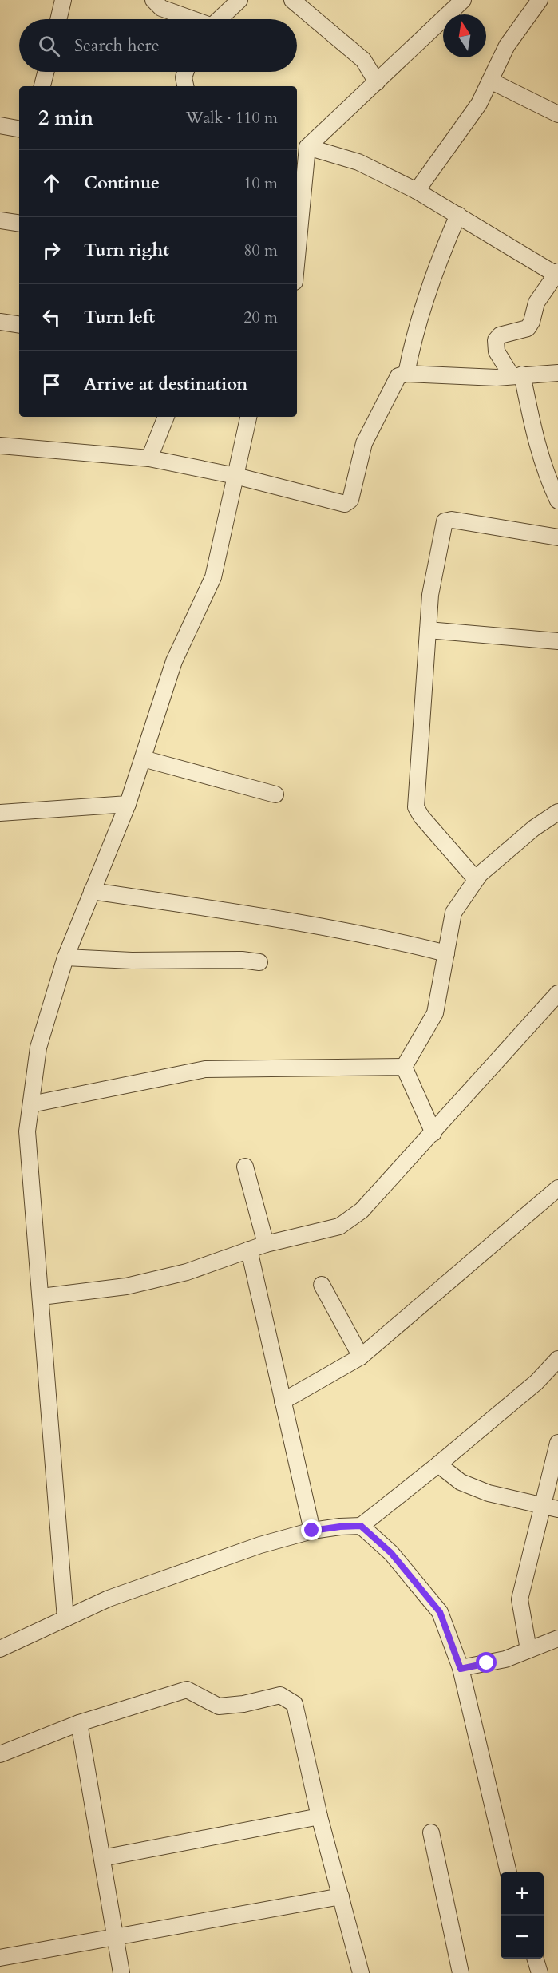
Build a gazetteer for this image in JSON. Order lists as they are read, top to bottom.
{
  "north": "top",
  "page": {
    "search": "Search here",
    "heading": ["2 min", "Walk · 110 m"],
    "list": [
      ["Continue", "10 m"],
      ["Turn right", "80 m"],
      ["Turn left", "20 m"],
      "Arrive at destination"
    ],
    "map_buttons": ["+", "−"]
  }
}
